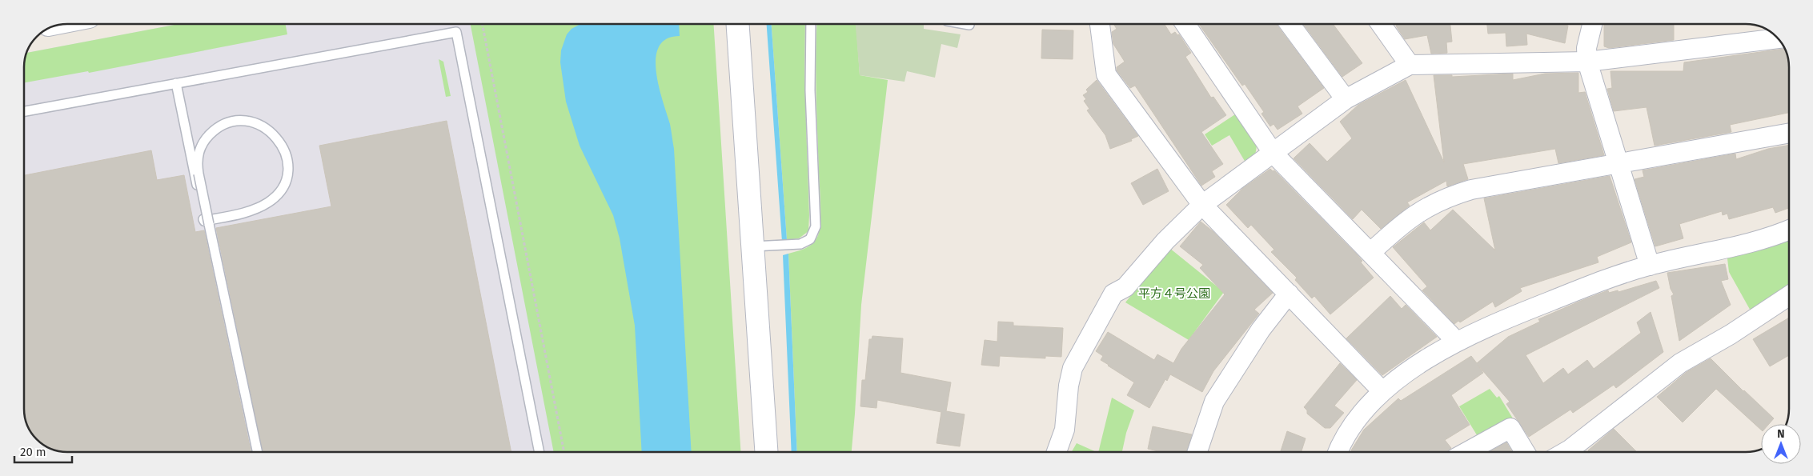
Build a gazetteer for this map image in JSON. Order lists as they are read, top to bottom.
{
  "parks": ["平方４号公園"],
  "scale_bar": "20 m",
  "north": "top"
}
